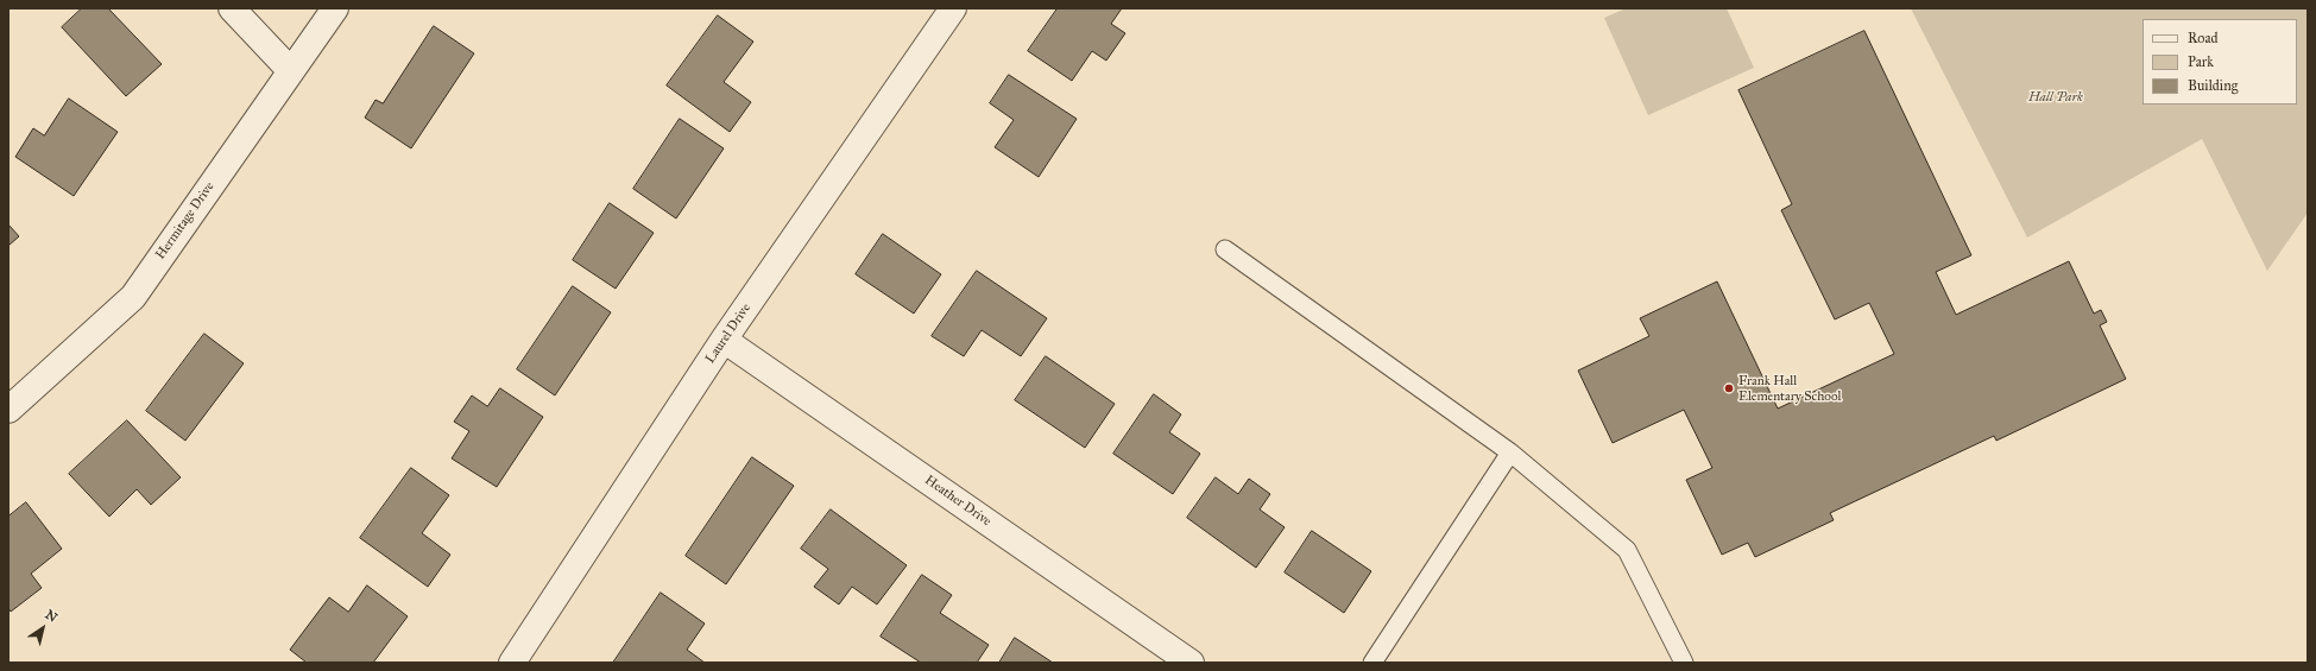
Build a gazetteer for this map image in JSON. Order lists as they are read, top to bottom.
{
  "streets": {
    "street": ["Hermitage Drive", "Laurel Drive", "Heather Drive"]
  },
  "crossings": [
    ["Laurel Drive", "Heather Drive"]
  ],
  "parks": ["Hall Park"],
  "places": ["Frank Hall Elementary School"],
  "legend": ["Road", "Park", "Building"],
  "north": "top right"
}
